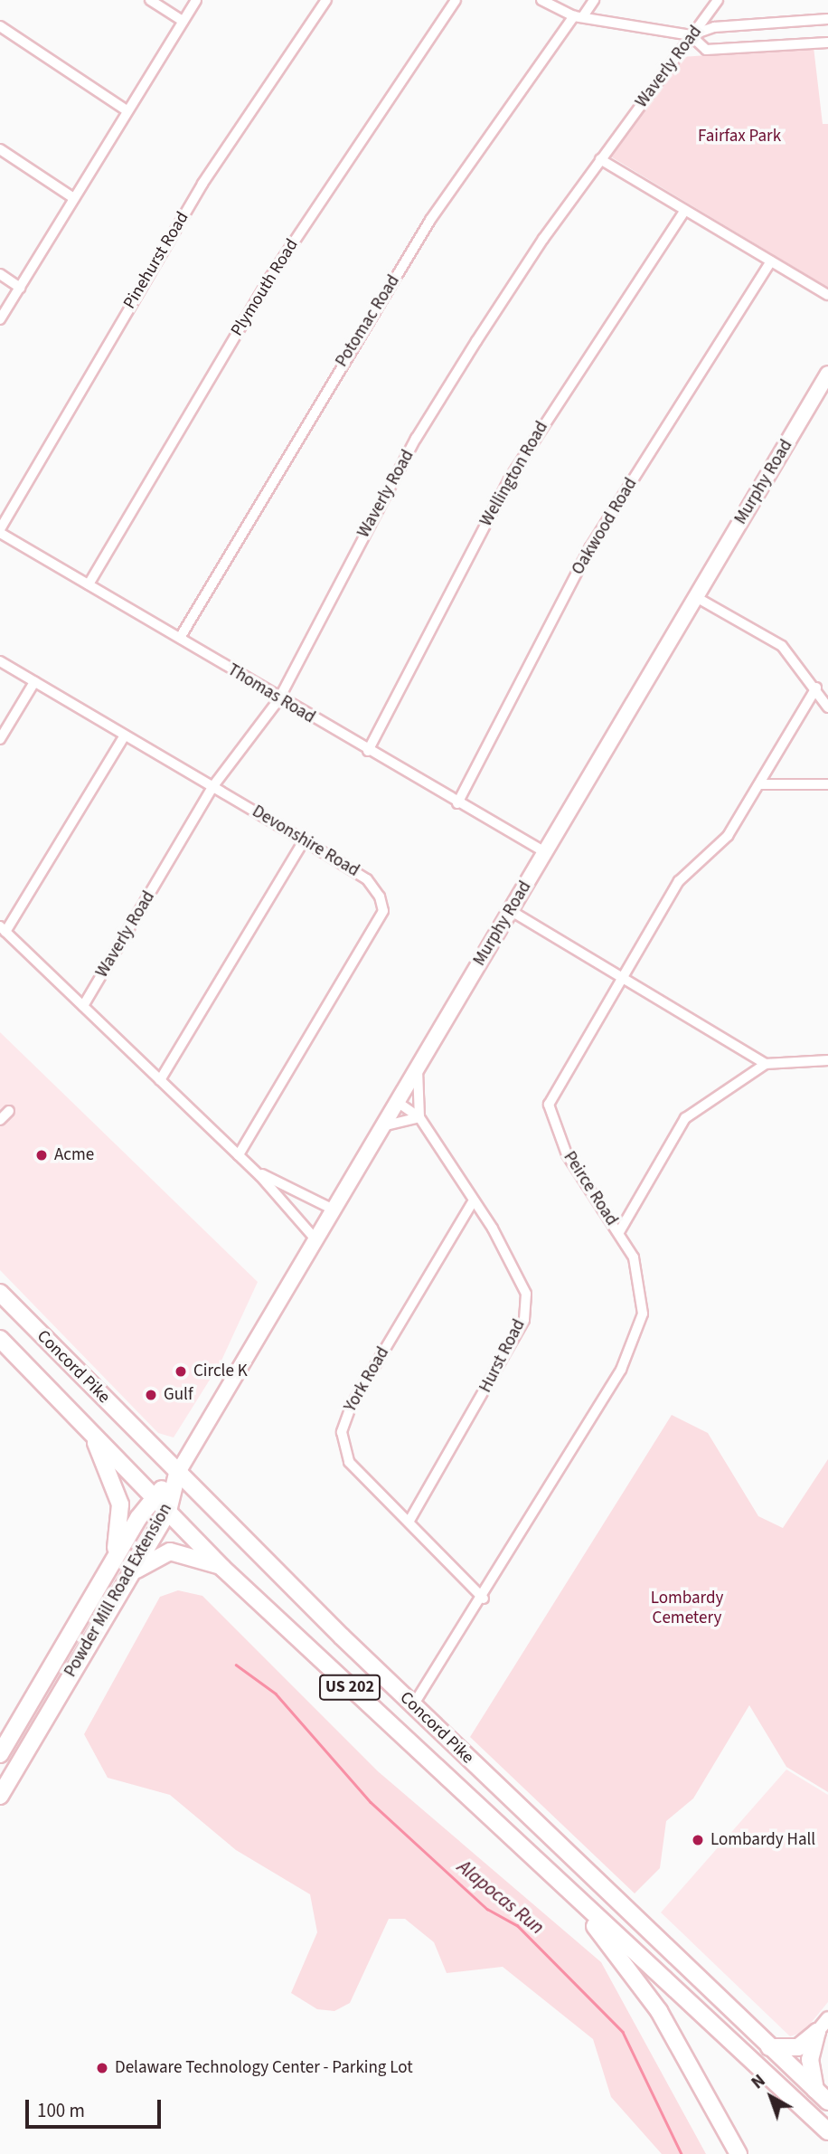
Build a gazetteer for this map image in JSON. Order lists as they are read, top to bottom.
{
  "streets": {
    "highway": ["Concord Pike", "Powder Mill Road Extension", "US 202"],
    "main road": ["Murphy Road"],
    "street": [
      "Waverly Road",
      "Pinehurst Road",
      "Plymouth Road",
      "Potomac Road",
      "Wellington Road",
      "Oakwood Road",
      "Thomas Road",
      "Devonshire Road",
      "Peirce Road",
      "Hurst Road",
      "York Road"
    ]
  },
  "crossings": [
    ["Waverly Road", "Thomas Road"],
    ["Waverly Road", "Devonshire Road"],
    ["Pinehurst Road", "Thomas Road"],
    ["Plymouth Road", "Thomas Road"],
    ["Potomac Road", "Thomas Road"],
    ["Wellington Road", "Thomas Road"],
    ["Murphy Road", "Thomas Road"],
    ["Murphy Road", "Hurst Road"],
    ["Murphy Road", "Concord Pike"],
    ["Murphy Road", "Powder Mill Road Extension"],
    ["Oakwood Road", "Thomas Road"],
    ["Peirce Road", "Concord Pike"],
    ["Peirce Road", "York Road"],
    ["Hurst Road", "York Road"],
    ["Concord Pike", "Powder Mill Road Extension"]
  ],
  "water": ["Alapocas Run"],
  "parks": ["Fairfax Park", "Lombardy Cemetery"],
  "places": [
    "Acme",
    "Circle K",
    "Gulf",
    "Lombardy Hall",
    "Delaware Technology Center - Parking Lot"
  ],
  "scale_bar": "100 m",
  "north": "top left"
}
